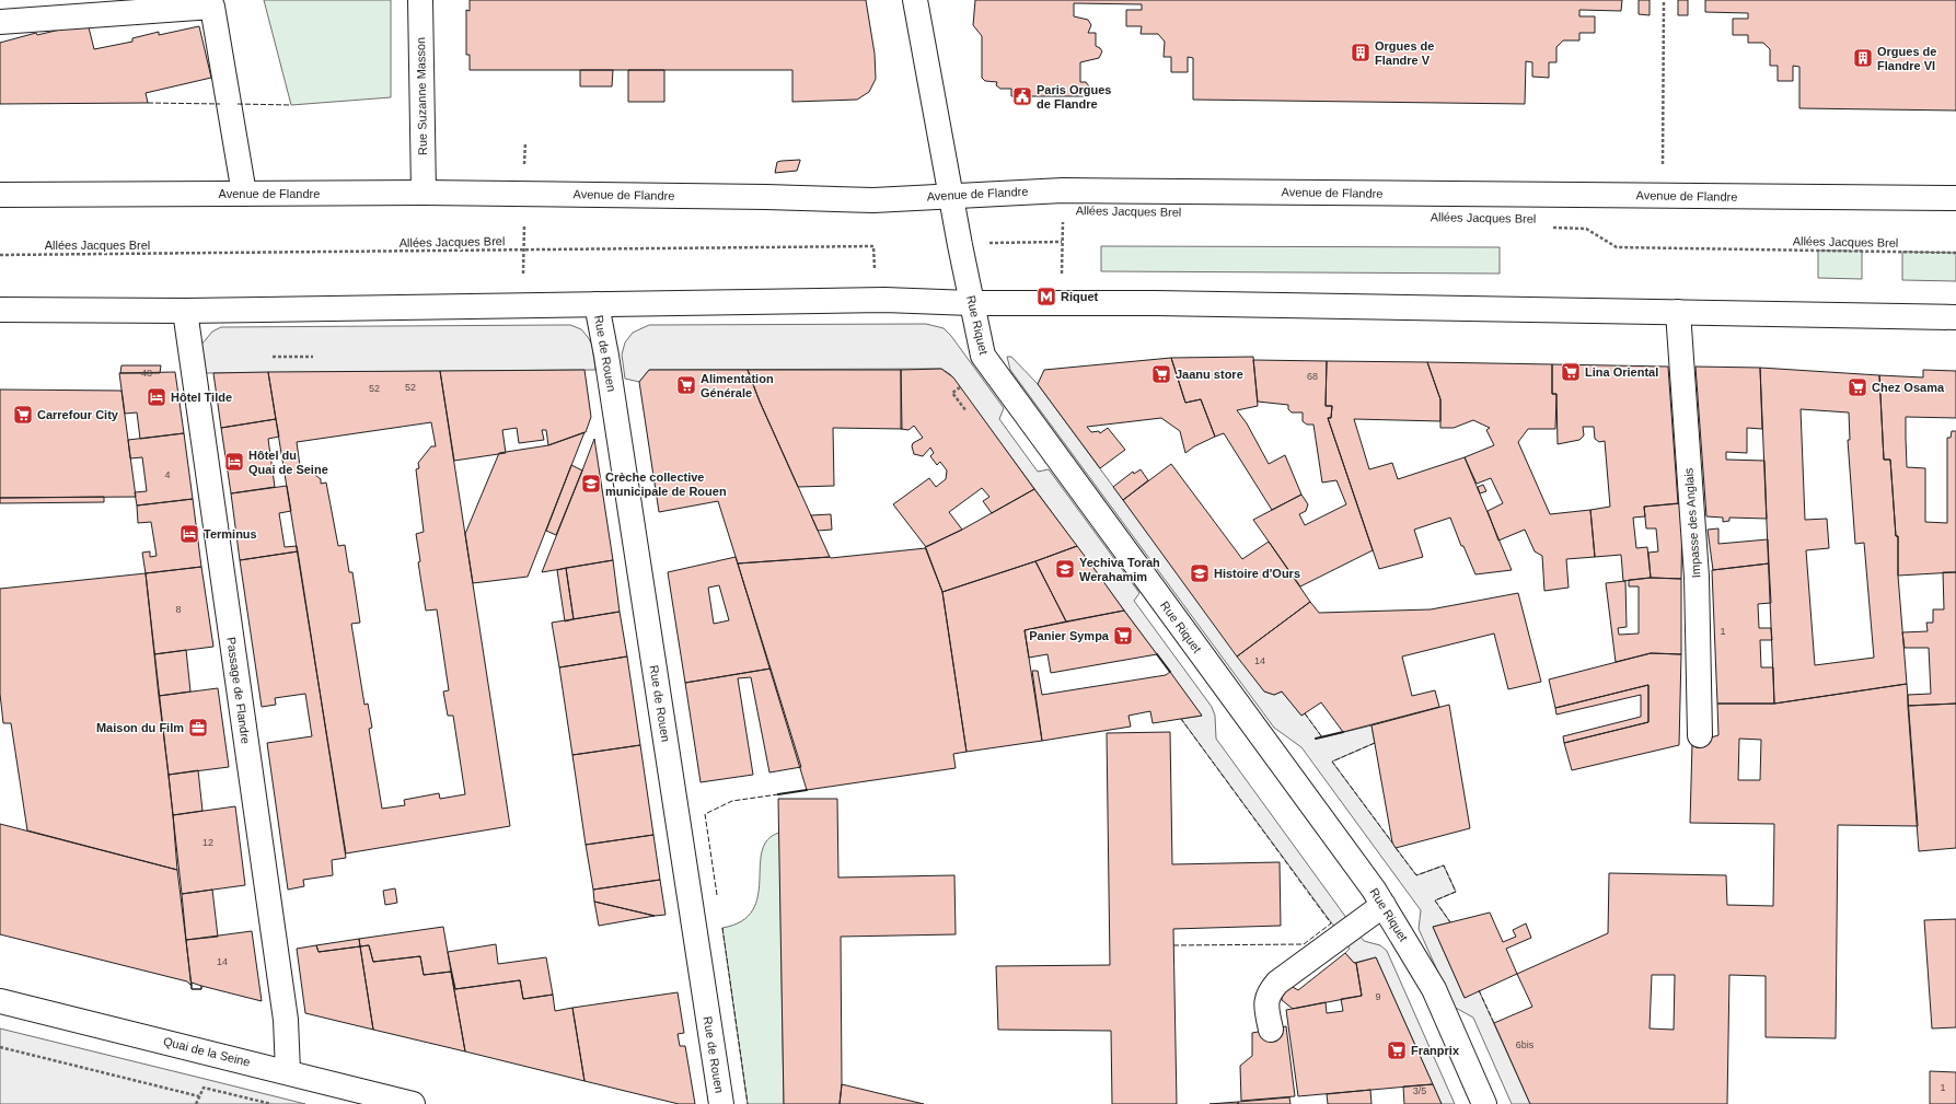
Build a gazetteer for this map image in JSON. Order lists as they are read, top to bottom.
{
  "streets": {
    "main road": [
      "Rue Suzanne Masson",
      "Avenue de Flandre",
      "Rue Riquet",
      "Rue de Rouen",
      "Impasse des Anglais",
      "Passage de Flandre",
      "Quai de la Seine"
    ],
    "path": ["Allées Jacques Brel"]
  },
  "crossings": [
    ["Rue Suzanne Masson", "Avenue de Flandre"],
    ["Avenue de Flandre", "Rue Riquet"],
    ["Passage de Flandre", "Quai de la Seine"]
  ],
  "places": {
    "building": ["Orgues de Flandre V", "Orgues de Flandre VI"],
    "public building": ["Paris Orgues de Flandre"],
    "metro station": ["Riquet"],
    "supermarket": [
      "Lina Oriental",
      "Jaanu store",
      "Alimentation Générale",
      "Chez Osama",
      "Carrefour City",
      "Panier Sympa",
      "Franprix"
    ],
    "hotel": ["Hôtel Tilde", "Hôtel du Quai de Seine", "Terminus"],
    "school or university": ["Crèche collective municipale de Rouen", "Yechiva Torah Werahamim", "Histoire d'Ours"],
    "office": ["Maison du Film"]
  },
  "house_numbers": [
    "48",
    "68",
    "52",
    "52",
    "4",
    "8",
    "1",
    "14",
    "12",
    "14",
    "9",
    "6bis",
    "1",
    "3/5"
  ]
}
